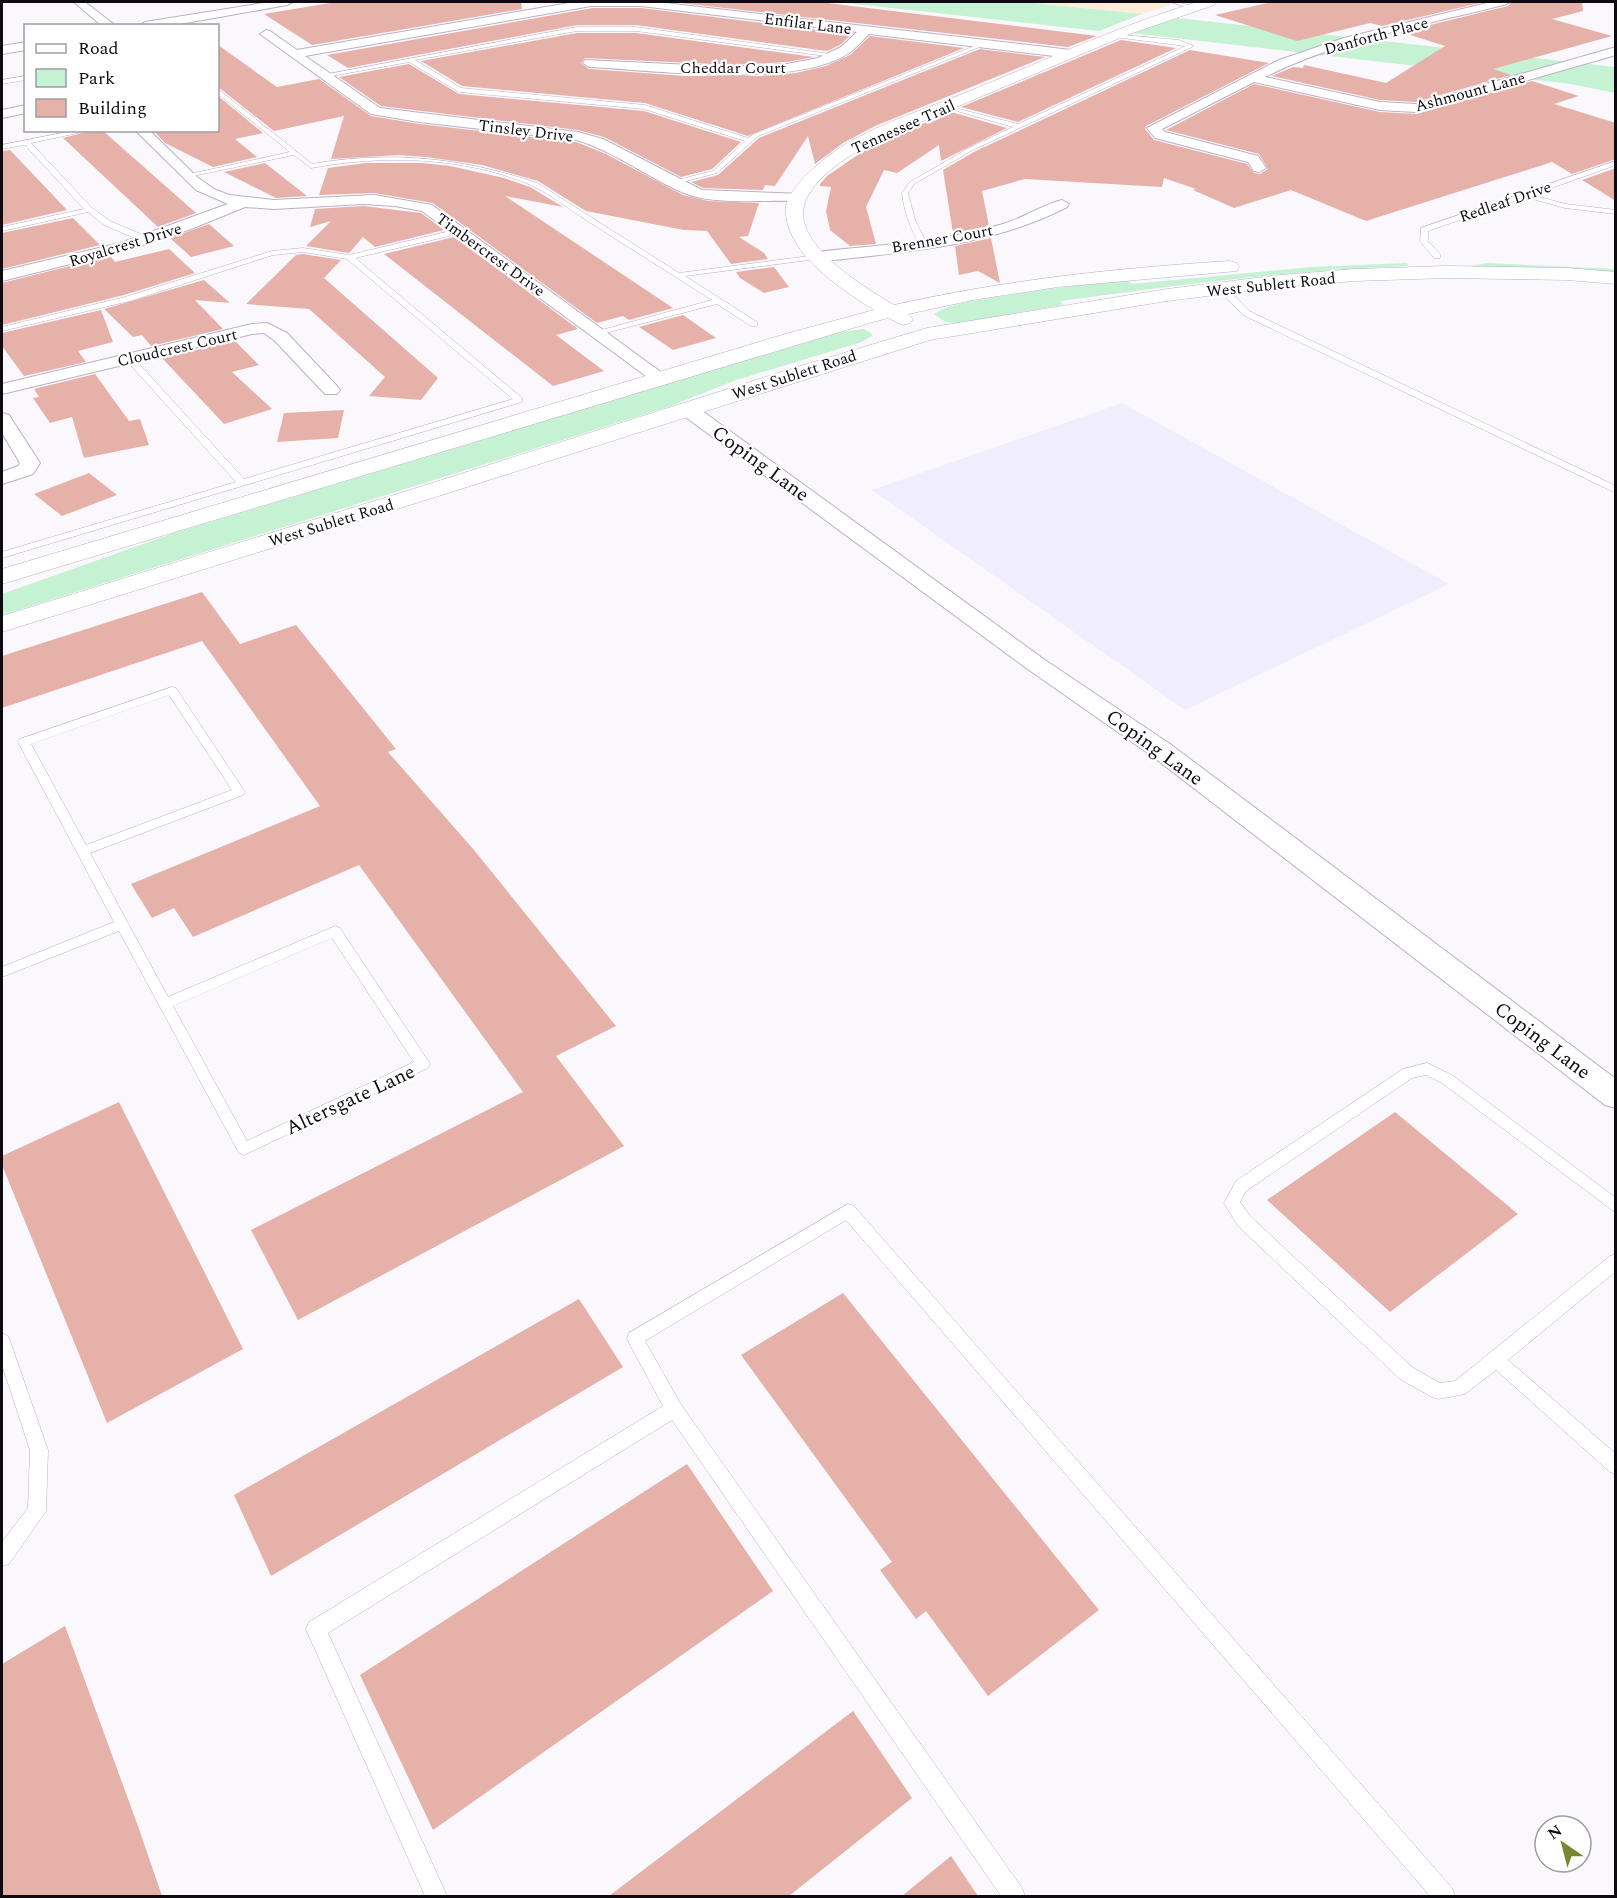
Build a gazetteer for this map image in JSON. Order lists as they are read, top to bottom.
{
  "streets": {
    "main road": ["Tennessee Trail", "West Sublett Road"],
    "street": [
      "Enfilar Lane",
      "Danforth Place",
      "Cheddar Court",
      "Ashmount Lane",
      "Tinsley Drive",
      "Brenner Court",
      "Royalcrest Drive",
      "Timbercrest Drive",
      "Cloudcrest Court",
      "Coping Lane"
    ],
    "lane": ["Redleaf Drive", "Altersgate Lane"]
  },
  "crossings": [
    ["Enfilar Lane", "Cheddar Court"],
    ["Enfilar Lane", "Tennessee Trail"],
    ["Enfilar Lane", "Tinsley Drive"],
    ["Danforth Place", "Ashmount Lane"],
    ["Tennessee Trail", "Tinsley Drive"],
    ["Redleaf Drive", "West Sublett Road"],
    ["Royalcrest Drive", "Timbercrest Drive"],
    ["Timbercrest Drive", "West Sublett Road"],
    ["West Sublett Road", "Coping Lane"]
  ],
  "legend": ["Road", "Park", "Building"],
  "north": "top left"
}
